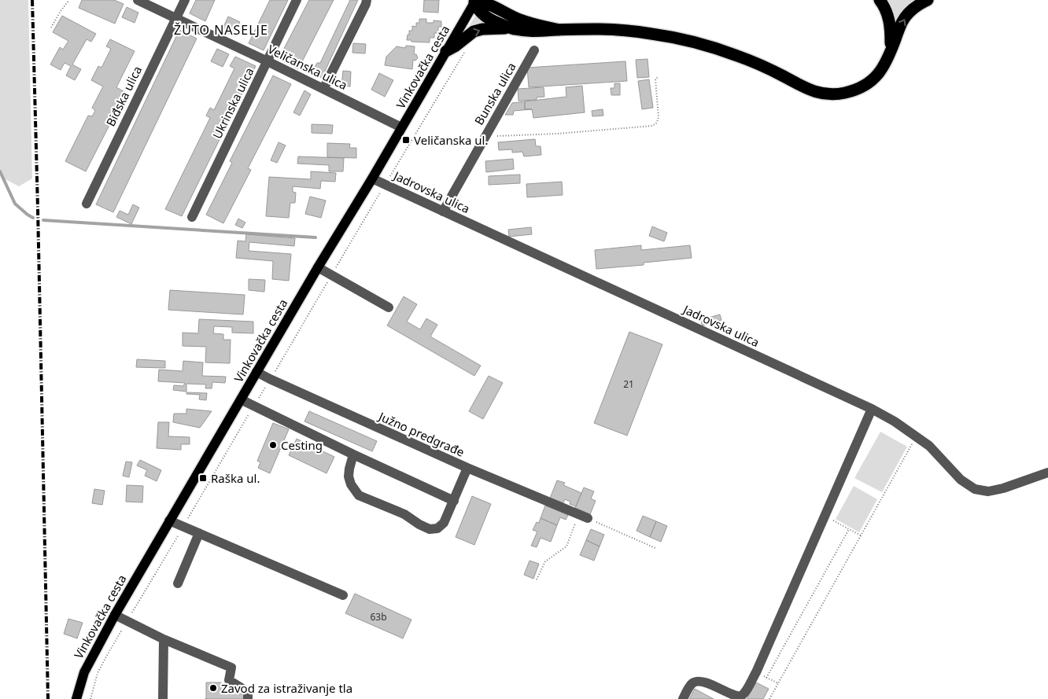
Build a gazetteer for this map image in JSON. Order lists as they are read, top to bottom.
{
  "streets": {
    "main road": ["Vinkovačka cesta"],
    "street": [
      "Veličanska ulica",
      "Bunska ulica",
      "Biđska ulica",
      "Ukrinska ulica",
      "Jadrovska ulica",
      "Južno predgrađe"
    ]
  },
  "crossings": [
    ["Veličanska ulica", "Vinkovačka cesta"],
    ["Veličanska ulica", "Biđska ulica"],
    ["Veličanska ulica", "Ukrinska ulica"],
    ["Vinkovačka cesta", "Jadrovska ulica"],
    ["Vinkovačka cesta", "Južno predgrađe"],
    ["Bunska ulica", "Jadrovska ulica"]
  ],
  "districts": ["ŽUTO NASELJE"],
  "places": {
    "transit": ["Veličanska ul.", "Raška ul."],
    "other": ["Cesting", "Zavod za istraživanje tla"]
  },
  "house_numbers": ["21", "63b"]
}
